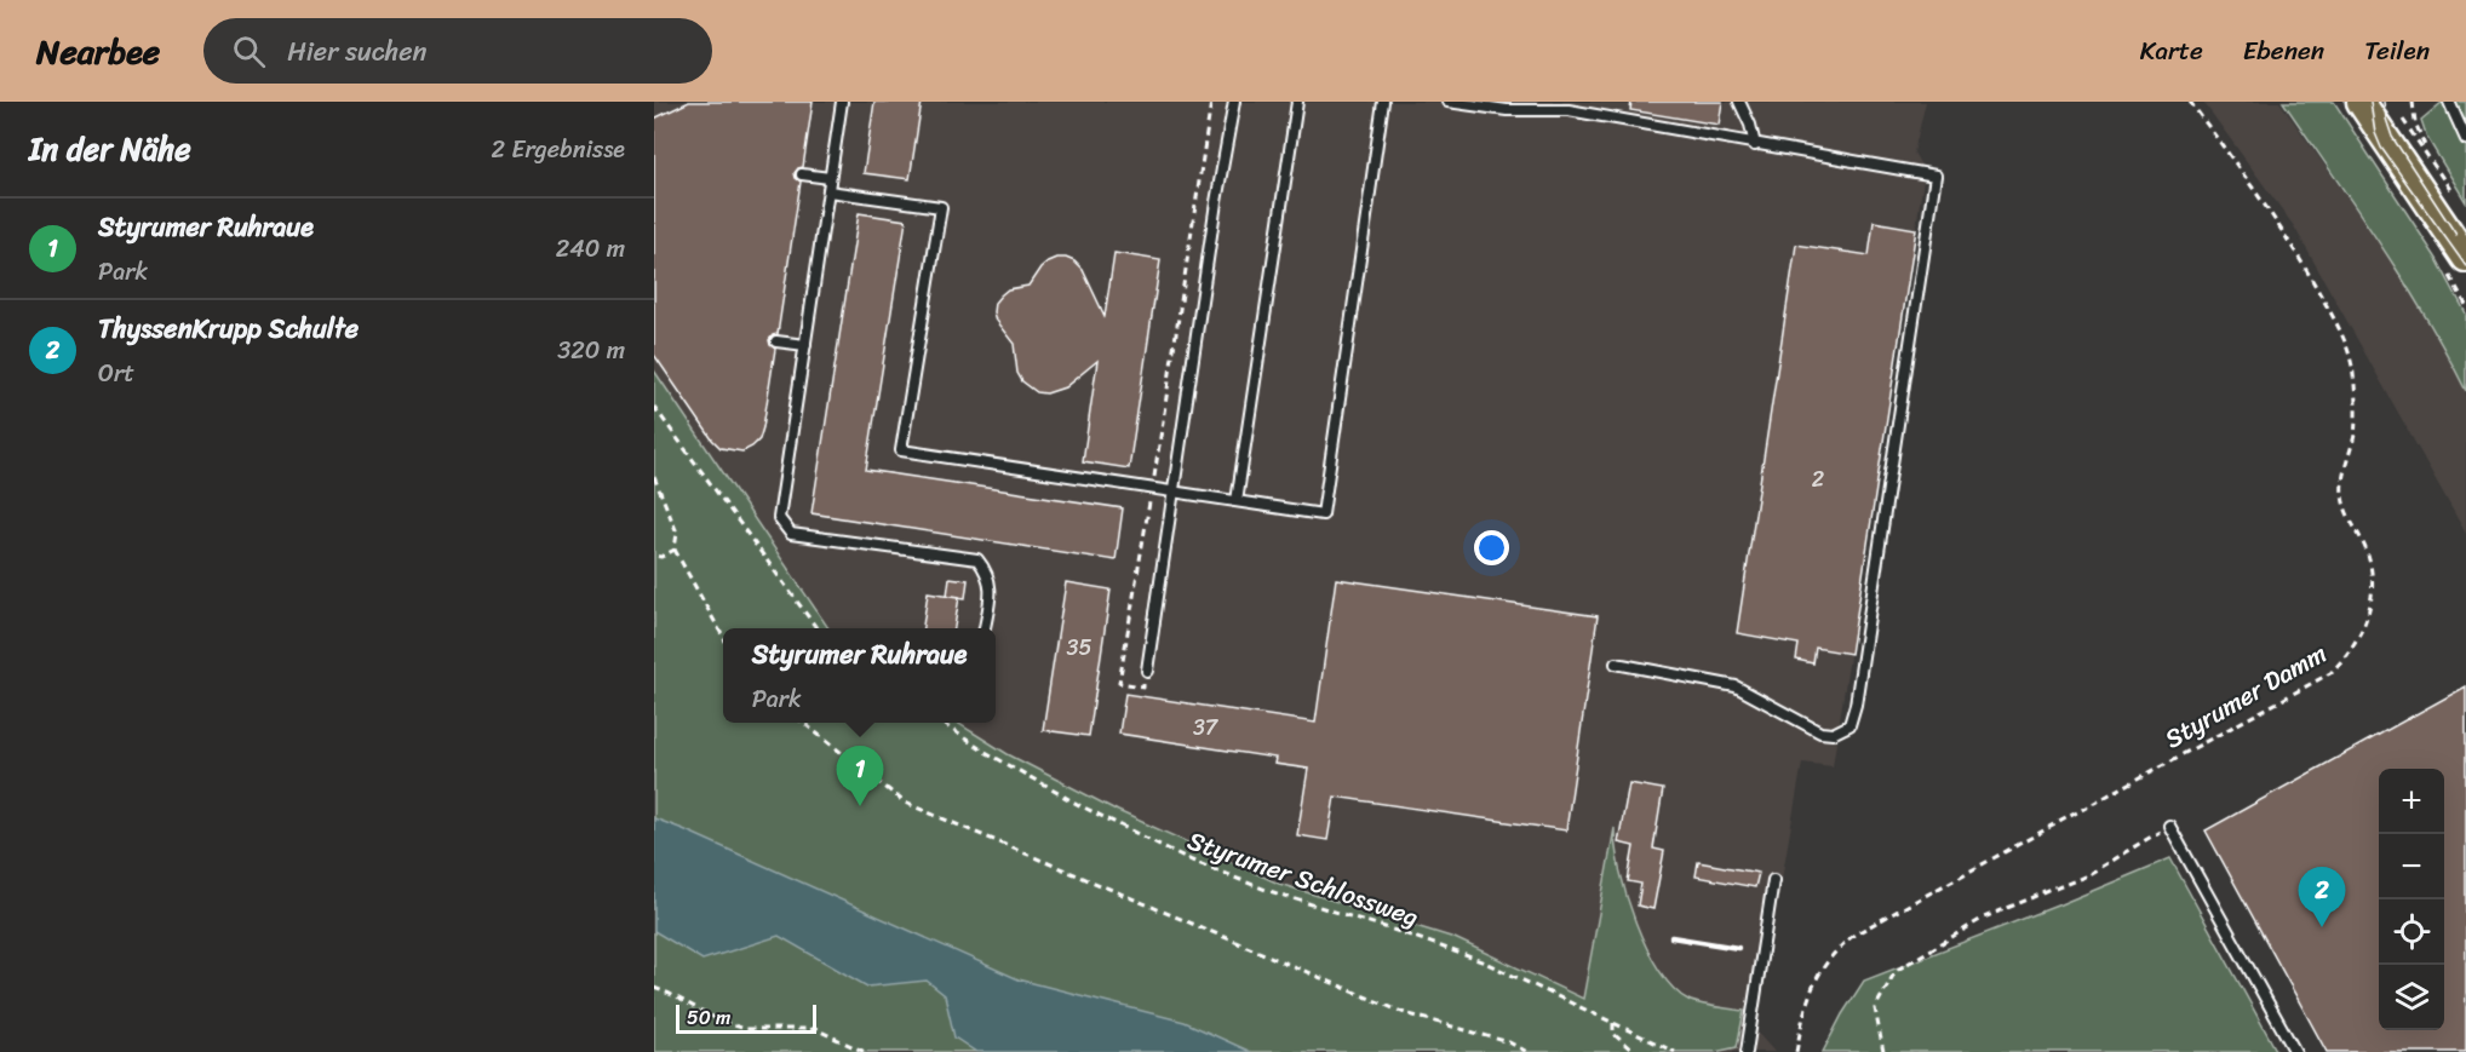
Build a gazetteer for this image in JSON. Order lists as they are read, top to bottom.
{
  "streets": {
    "path": ["Styrumer Damm", "Styrumer Schlossweg"]
  },
  "house_numbers": ["2", "35", "37"],
  "scale_bar": "50 m",
  "page": {
    "header": "Nearbee",
    "search": "Hier suchen",
    "nav": ["Karte", "Ebenen", "Teilen"],
    "heading": ["In der Nähe", "2 Ergebnisse"],
    "list": [
      {
        "mark": "1",
        "name": "Styrumer Ruhraue",
        "note": "Park",
        "value": "240 m"
      },
      {
        "mark": "2",
        "name": "ThyssenKrupp Schulte",
        "note": "Ort",
        "value": "320 m"
      }
    ],
    "popup": ["Styrumer Ruhraue", "Park"],
    "pins": ["1", "2"],
    "map_buttons": ["+", "−"],
    "scale": "50 m"
  }
}
